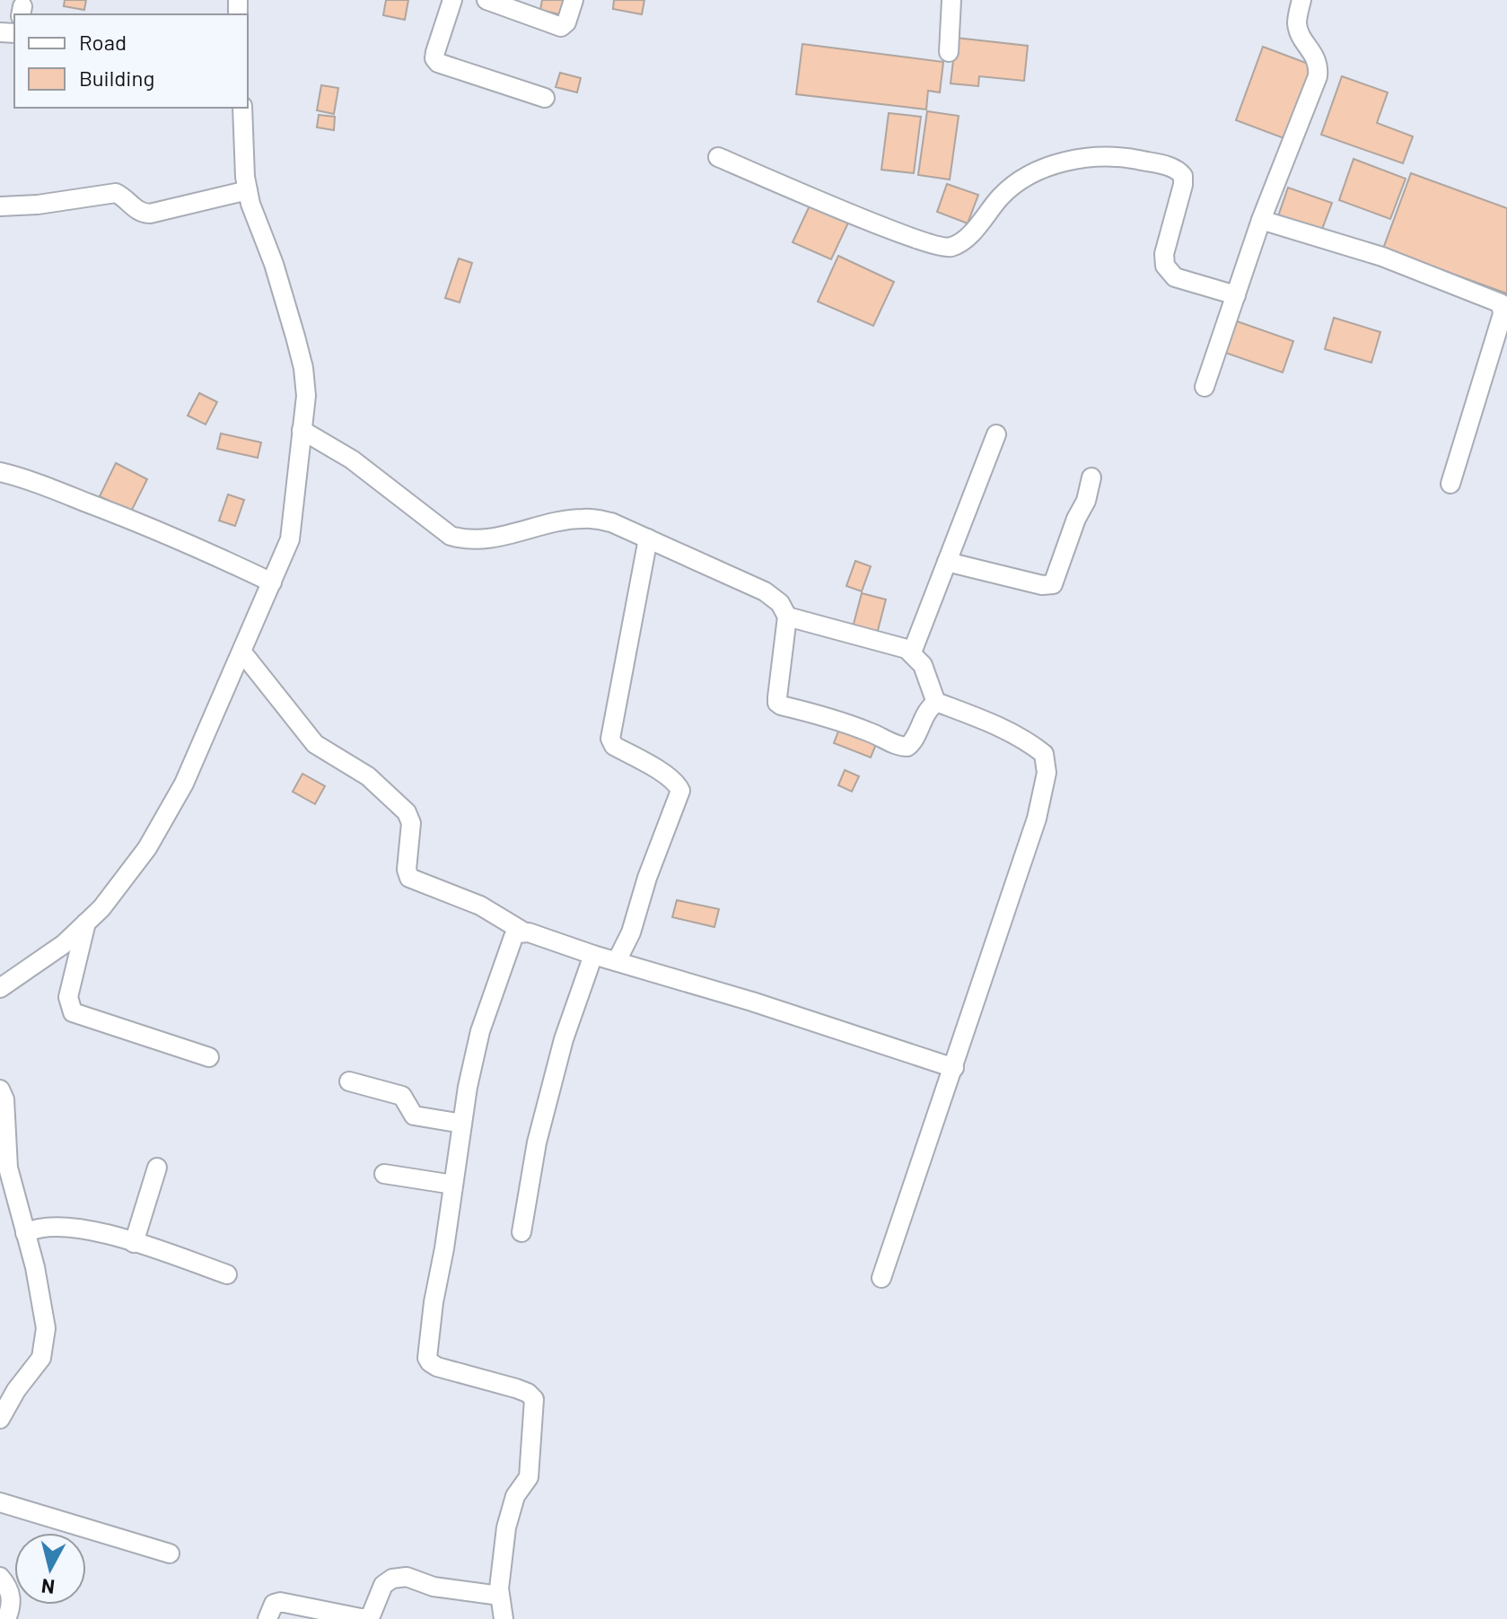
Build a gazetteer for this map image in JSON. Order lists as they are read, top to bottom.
{
  "legend": ["Road", "Building"],
  "north": "bottom"
}
